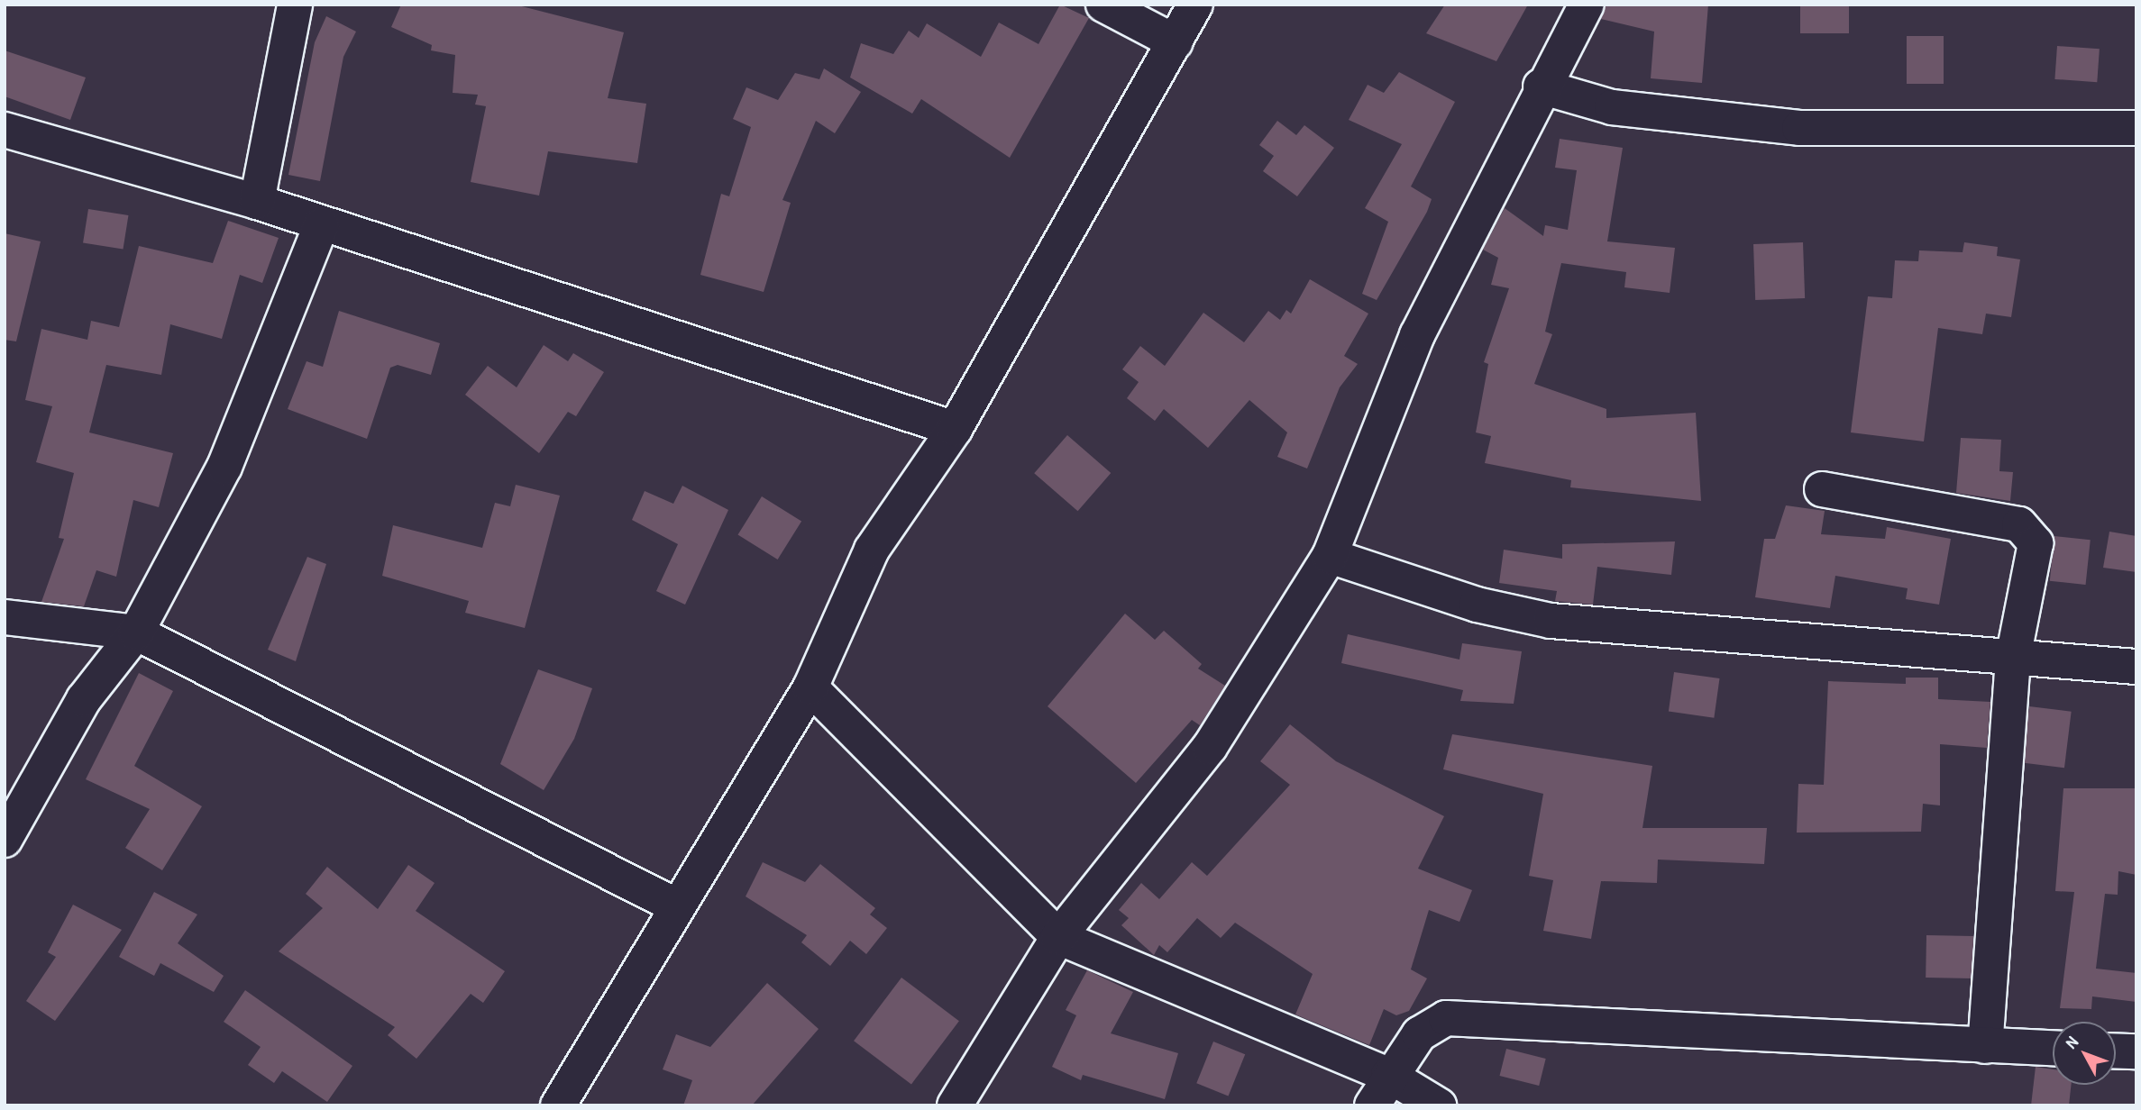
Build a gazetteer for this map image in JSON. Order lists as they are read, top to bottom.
{
  "north": "top left"
}
